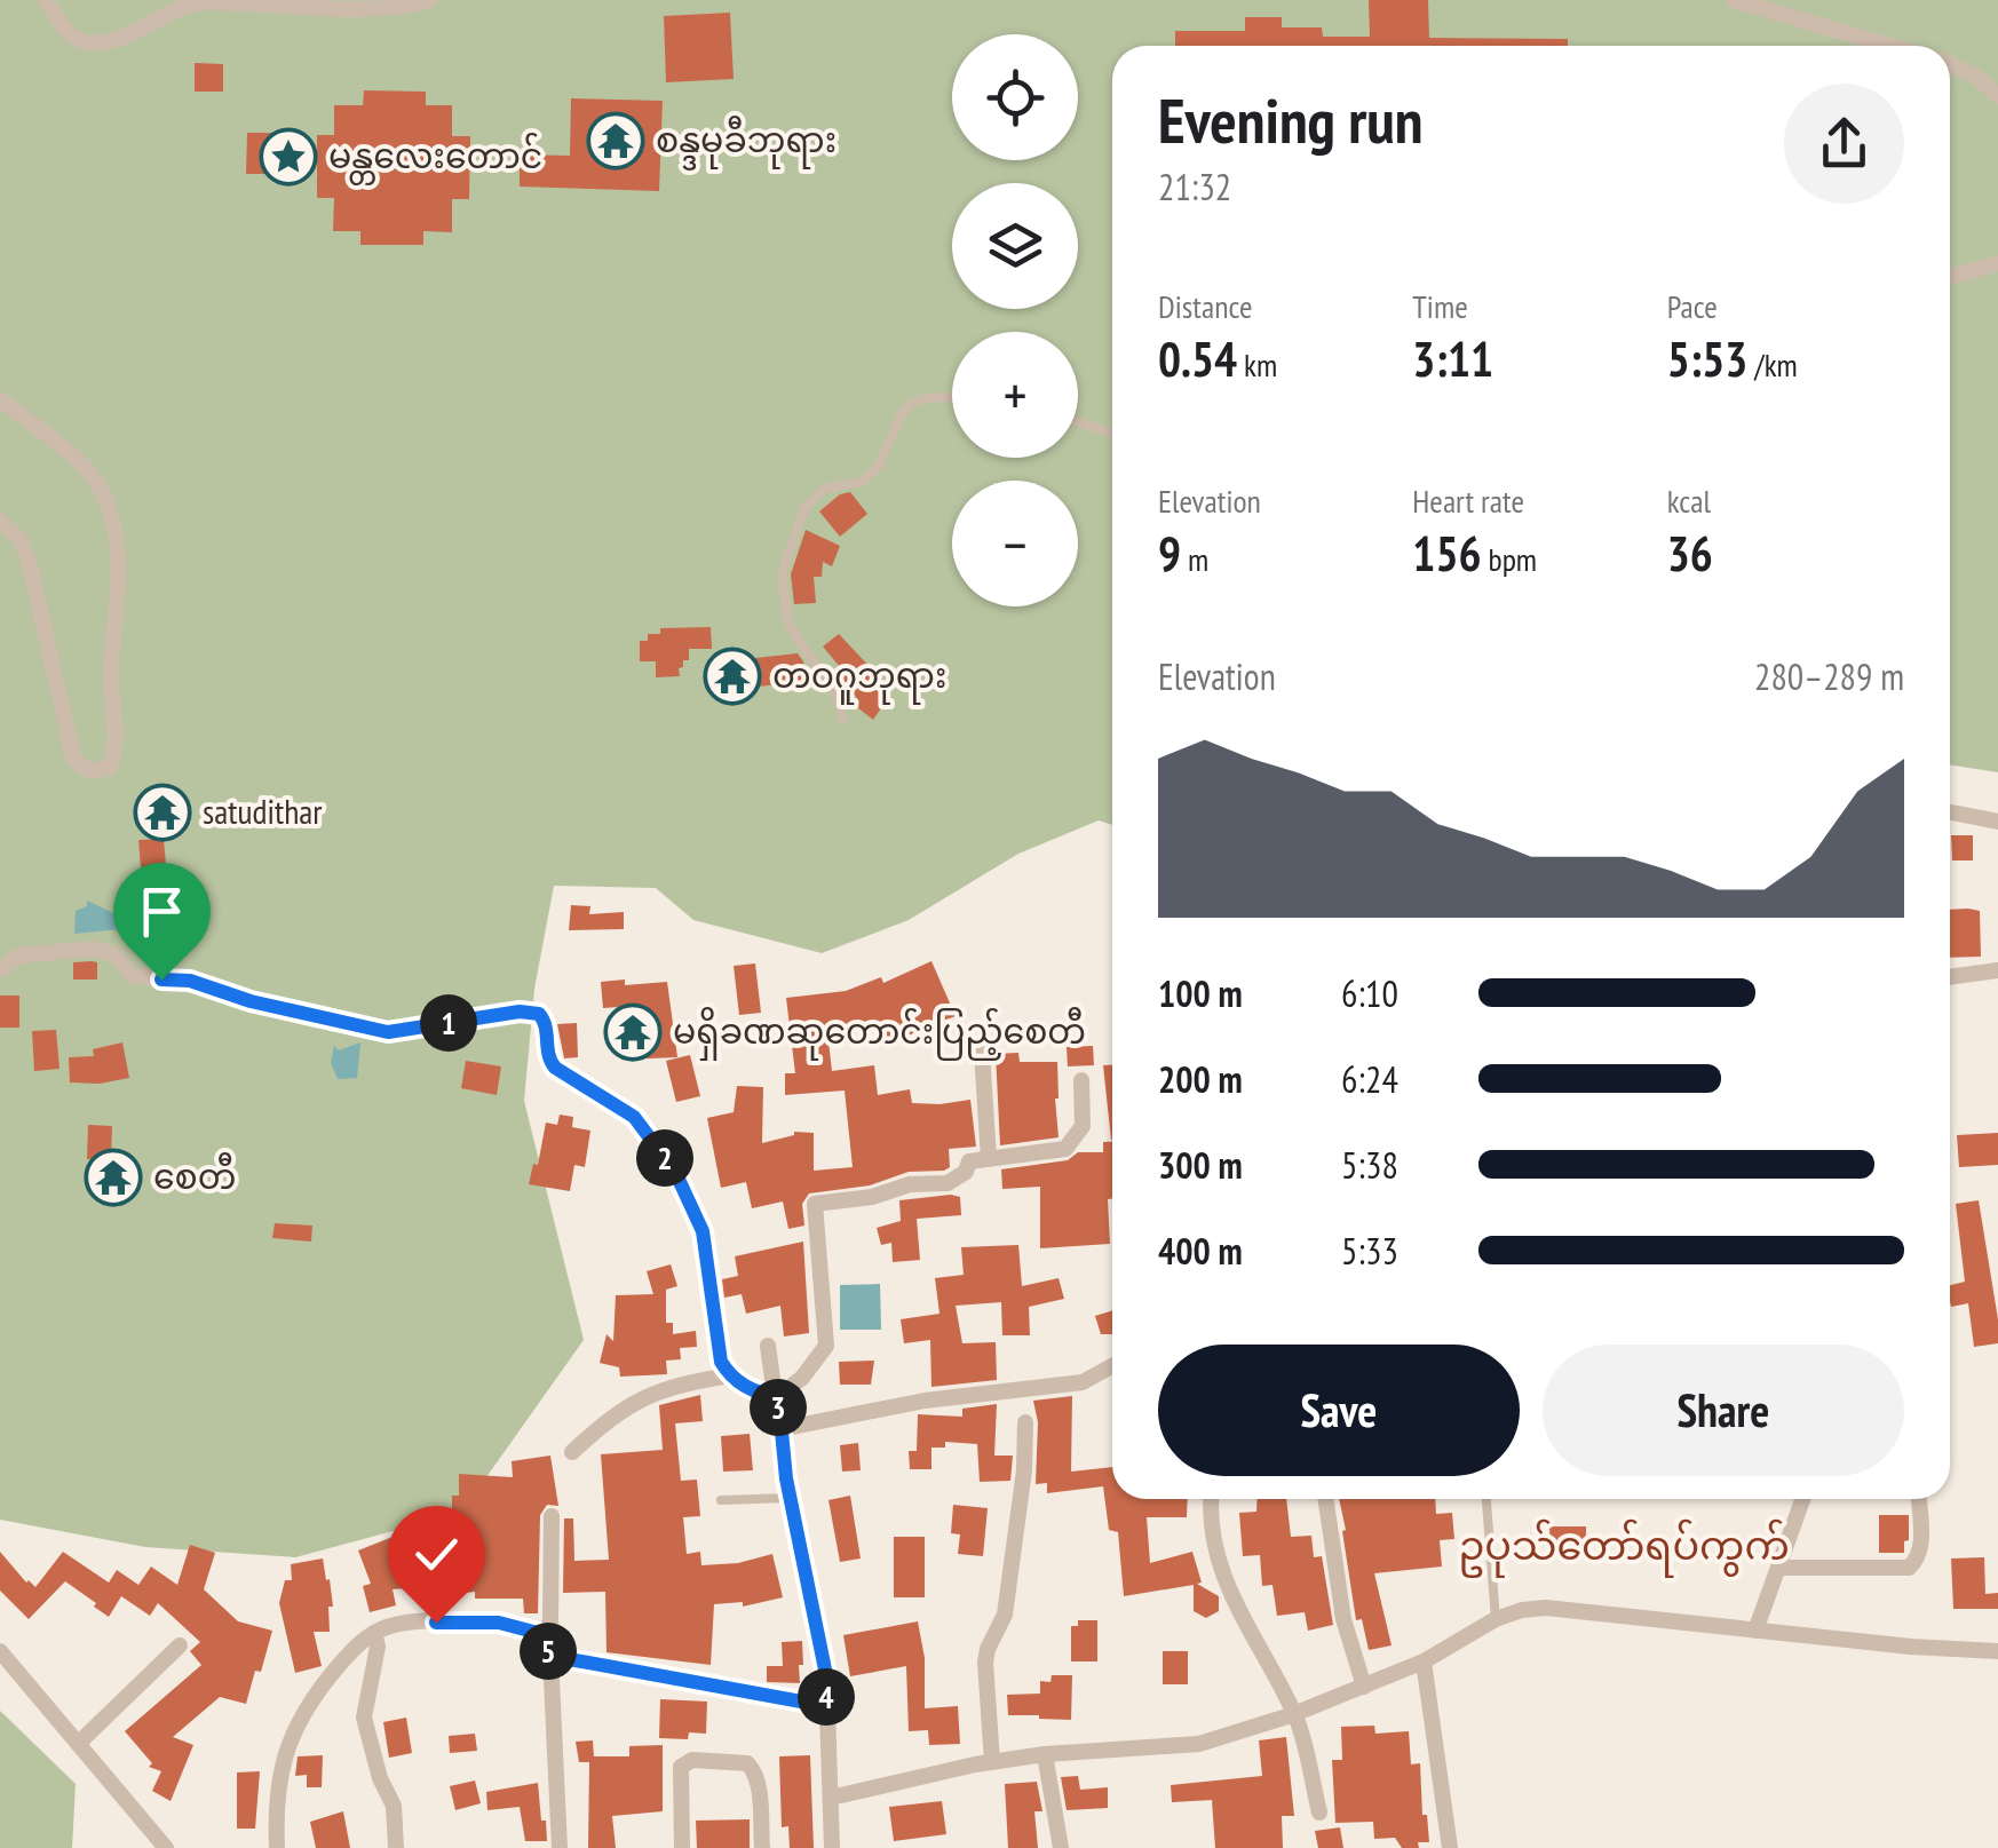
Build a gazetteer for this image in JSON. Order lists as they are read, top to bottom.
{
  "districts": ["ဥပုသ်တော်ရပ်ကွက်"],
  "places": {
    "temple": [
      "စန္ဒမုခီဘုရား",
      "တဝဂူဘုရား",
      "satudithar",
      "မရှိခဏဆုတောင်းပြည့်စေတီ",
      "စေတီ"
    ],
    "place": ["မန္တလေးတောင်"]
  },
  "page": {
    "map_buttons": ["+", "−"],
    "heading": ["Evening run", "21:32"],
    "stats": [
      ["Distance", "0.54 km"],
      ["Time", "3:11"],
      ["Pace", "5:53 /km"],
      ["Elevation", "9 m"],
      ["Heart rate", "156 bpm"],
      ["kcal", "36"]
    ],
    "chart": ["Elevation", "280–289 m"],
    "list": [
      {
        "name": "100 m",
        "note": "6:10"
      },
      {
        "name": "200 m",
        "note": "6:24"
      },
      {
        "name": "300 m",
        "note": "5:38"
      },
      {
        "name": "400 m",
        "note": "5:33"
      }
    ],
    "pins": [
      "1",
      "2",
      "3",
      "5",
      "4"
    ],
    "buttons": ["Save", "Share"]
  }
}
